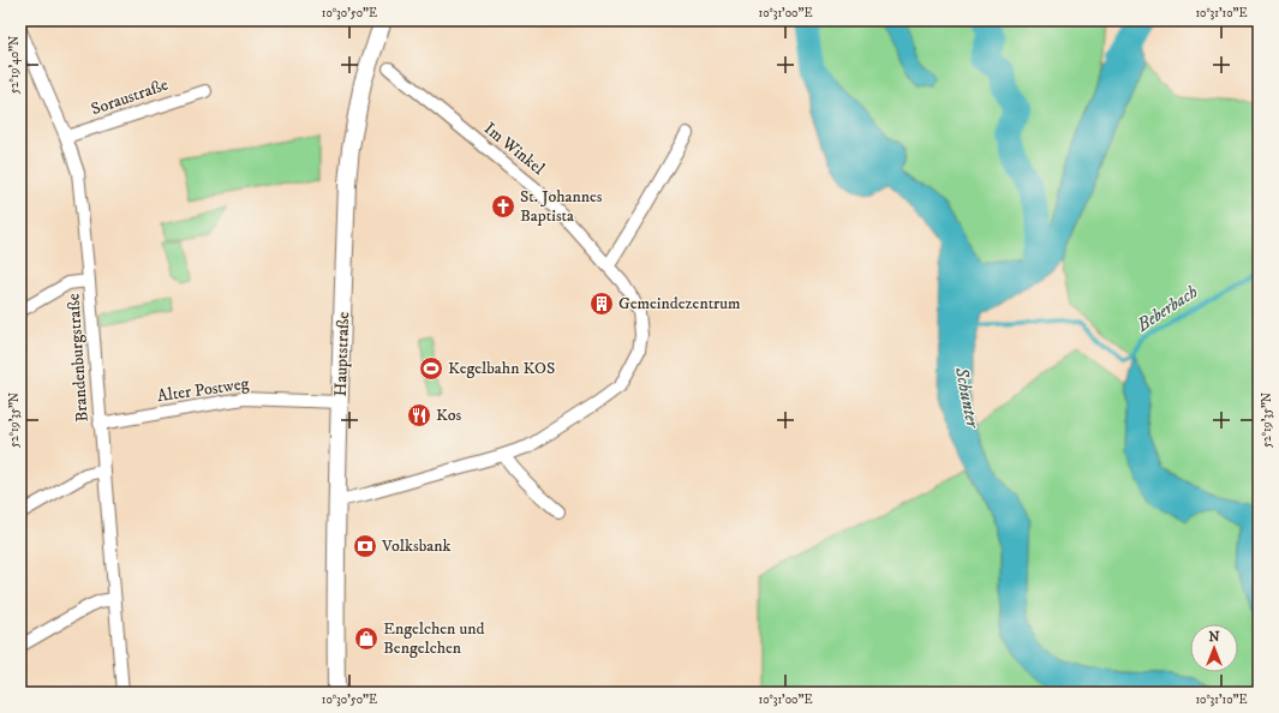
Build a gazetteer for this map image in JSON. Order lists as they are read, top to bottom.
{
  "streets": {
    "main road": ["Hauptstraße"],
    "street": [
      "Soraustraße",
      "Im Winkel",
      "Brandenburgstraße",
      "Alter Postweg"
    ]
  },
  "crossings": [
    ["Soraustraße", "Brandenburgstraße"],
    ["Im Winkel", "Hauptstraße"],
    ["Hauptstraße", "Alter Postweg"],
    ["Brandenburgstraße", "Alter Postweg"]
  ],
  "water": ["Beberbach", "Schunter"],
  "places": {
    "church": ["St. Johannes Baptista"],
    "building": ["Gemeindezentrum"],
    "sports": ["Kegelbahn KOS"],
    "restaurant": ["Kos"],
    "bank": ["Volksbank"],
    "shop": ["Engelchen und Bengelchen"]
  },
  "north": "top",
  "coordinates": [
    "10°30'50\"E",
    "10°31'00\"E",
    "10°31'10\"E",
    "52°19'40\"N",
    "52°19'35\"N"
  ]
}
